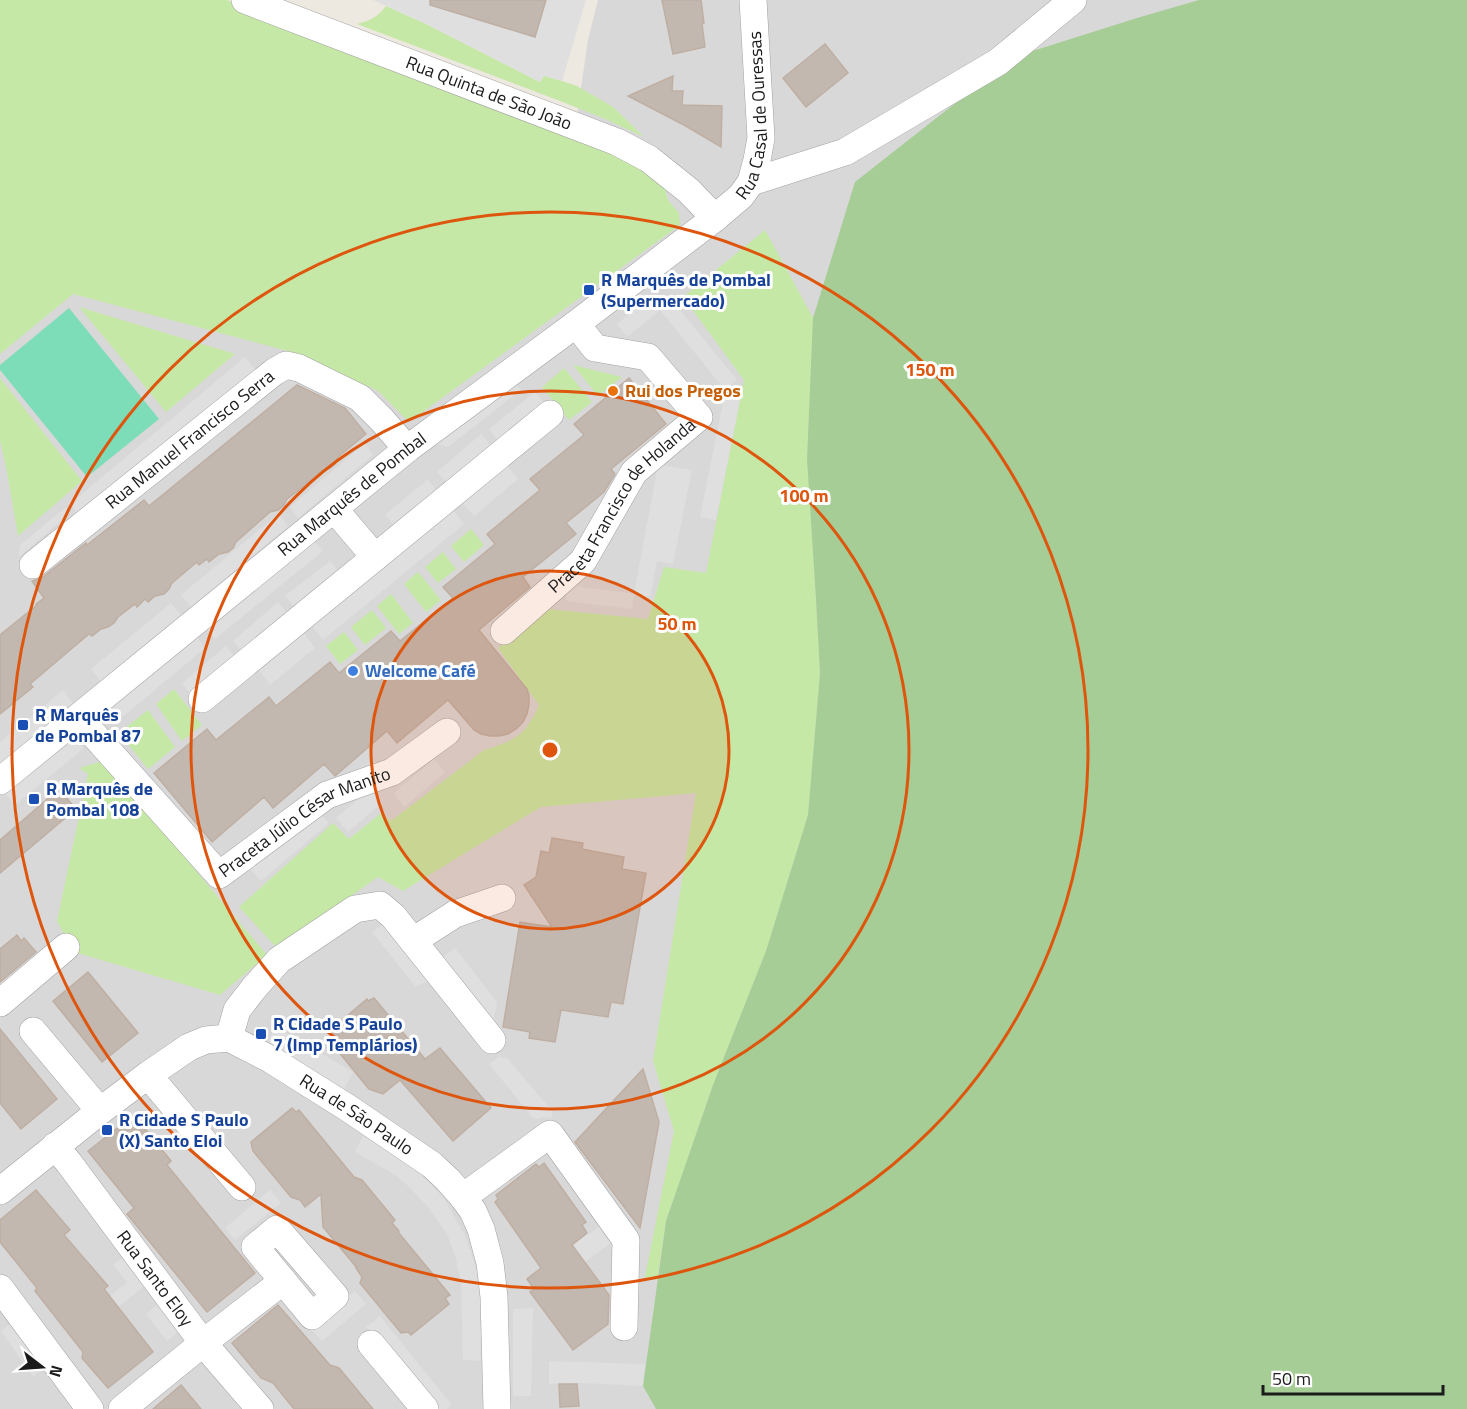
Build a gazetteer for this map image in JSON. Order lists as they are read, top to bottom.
{
  "streets": {
    "street": [
      "Rua Quinta de São João",
      "Rua Casal de Ouressas",
      "Rua Manuel Francisco Serra",
      "Rua Marquês de Pombal",
      "Praceta Francisco de Holanda",
      "Praceta Júlio César Manito",
      "Rua de São Paulo",
      "Rua Santo Eloy"
    ]
  },
  "crossings": [
    ["Rua Quinta de São João", "Rua Casal de Ouressas"],
    ["Rua Quinta de São João", "Rua Marquês de Pombal"],
    ["Rua Casal de Ouressas", "Rua Marquês de Pombal"],
    ["Rua Manuel Francisco Serra", "Rua Marquês de Pombal"],
    ["Rua Marquês de Pombal", "Praceta Francisco de Holanda"],
    ["Rua Marquês de Pombal", "Praceta Júlio César Manito"]
  ],
  "places": {
    "transit": [
      "R Marquês de Pombal (Supermercado)",
      "R Marquês de Pombal 87",
      "R Marquês de Pombal 108",
      "R Cidade S Paulo 7 (Imp Templários)",
      "R Cidade S Paulo (X) Santo Eloi"
    ],
    "other": ["Rui dos Pregos", "Welcome Café"]
  },
  "scale_bar": "50 m",
  "north": "right",
  "rings": ["150 m", "100 m", "50 m"]
}
